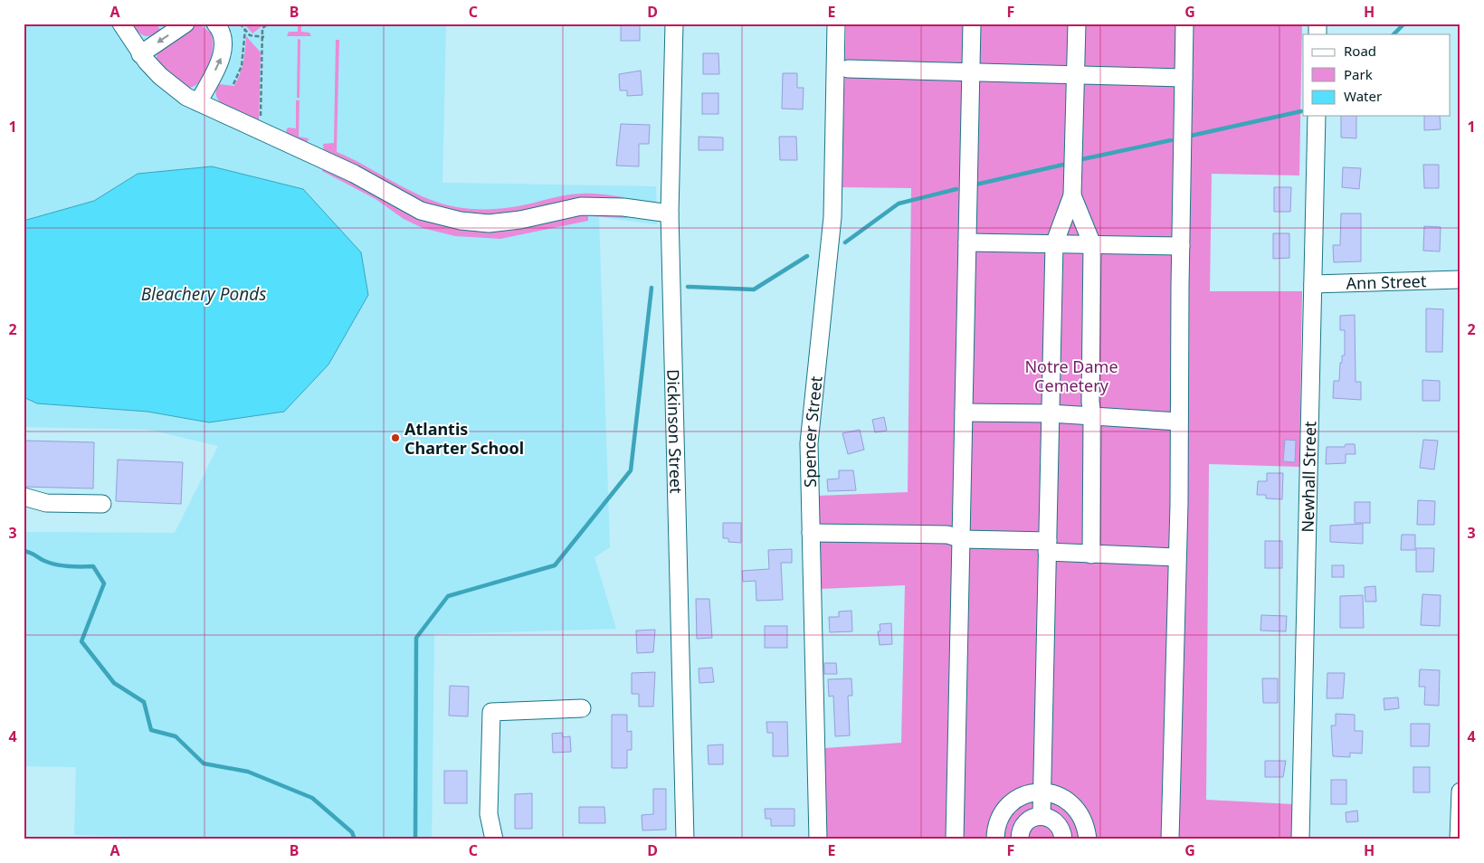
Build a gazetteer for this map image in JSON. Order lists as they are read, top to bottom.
{
  "streets": {
    "street": [
      "Ann Street",
      "Dickinson Street",
      "Spencer Street",
      "Newhall Street"
    ]
  },
  "crossings": [
    ["Ann Street", "Newhall Street"]
  ],
  "water": ["Bleachery Ponds"],
  "parks": ["Notre Dame Cemetery"],
  "places": ["Atlantis Charter School"],
  "legend": ["Road", "Park", "Water"],
  "grid": {
    "columns": [
      "A",
      "B",
      "C",
      "D",
      "E",
      "F",
      "G",
      "H"
    ],
    "rows": [
      "1",
      "2",
      "3",
      "4"
    ]
  }
}
